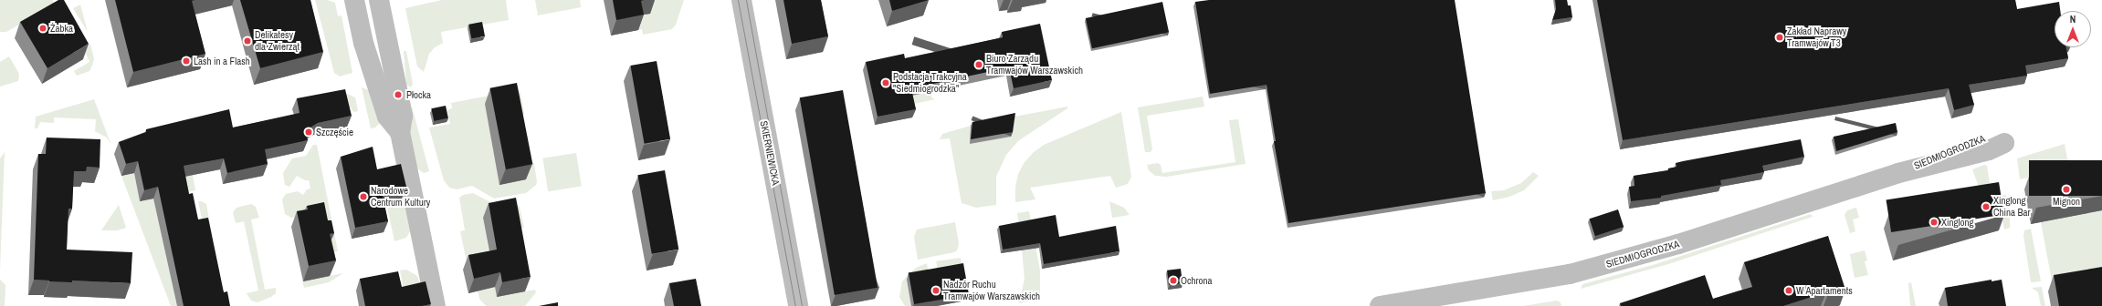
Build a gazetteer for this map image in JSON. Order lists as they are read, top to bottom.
{
  "streets": {
    "street": ["SIEDMIOGRODZKA", "SKIERNIEWICKA"]
  },
  "places": [
    "Żabka",
    "Zakład Naprawy Tramwajów T3",
    "Delikatesy dla Zwierząt",
    "Lash in a Flash",
    "Biuro Zarządu Tramwajów Warszawskich",
    "Podstacja Trakcyjna \"Siedmiogrodzka\"",
    "Płocka",
    "Szczęście",
    "Mignon",
    "Narodowe Centrum Kultury",
    "Xinglong China Bar",
    "Xinglong",
    "Ochrona",
    "Nadzór Ruchu Tramwajów Warszawskich",
    "W Apartaments"
  ],
  "north": "top"
}
